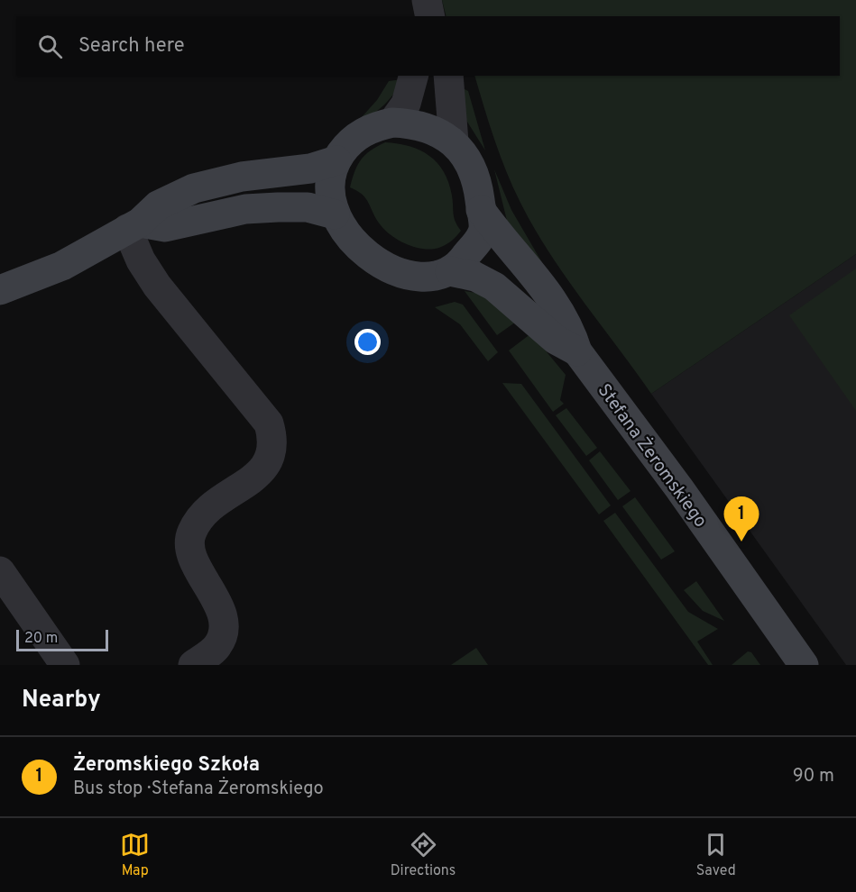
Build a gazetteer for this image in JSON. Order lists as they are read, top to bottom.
{
  "streets": {
    "street": ["Stefana Żeromskiego"]
  },
  "scale_bar": "20 m",
  "page": {
    "search": "Search here",
    "pins": "1",
    "scale": "20 m",
    "heading": "Nearby",
    "list": [
      {
        "mark": "1",
        "name": "Żeromskiego Szkoła",
        "note": "Bus stop · Stefana Żeromskiego",
        "value": "90 m"
      }
    ],
    "nav": ["Map", "Directions", "Saved"]
  }
}
